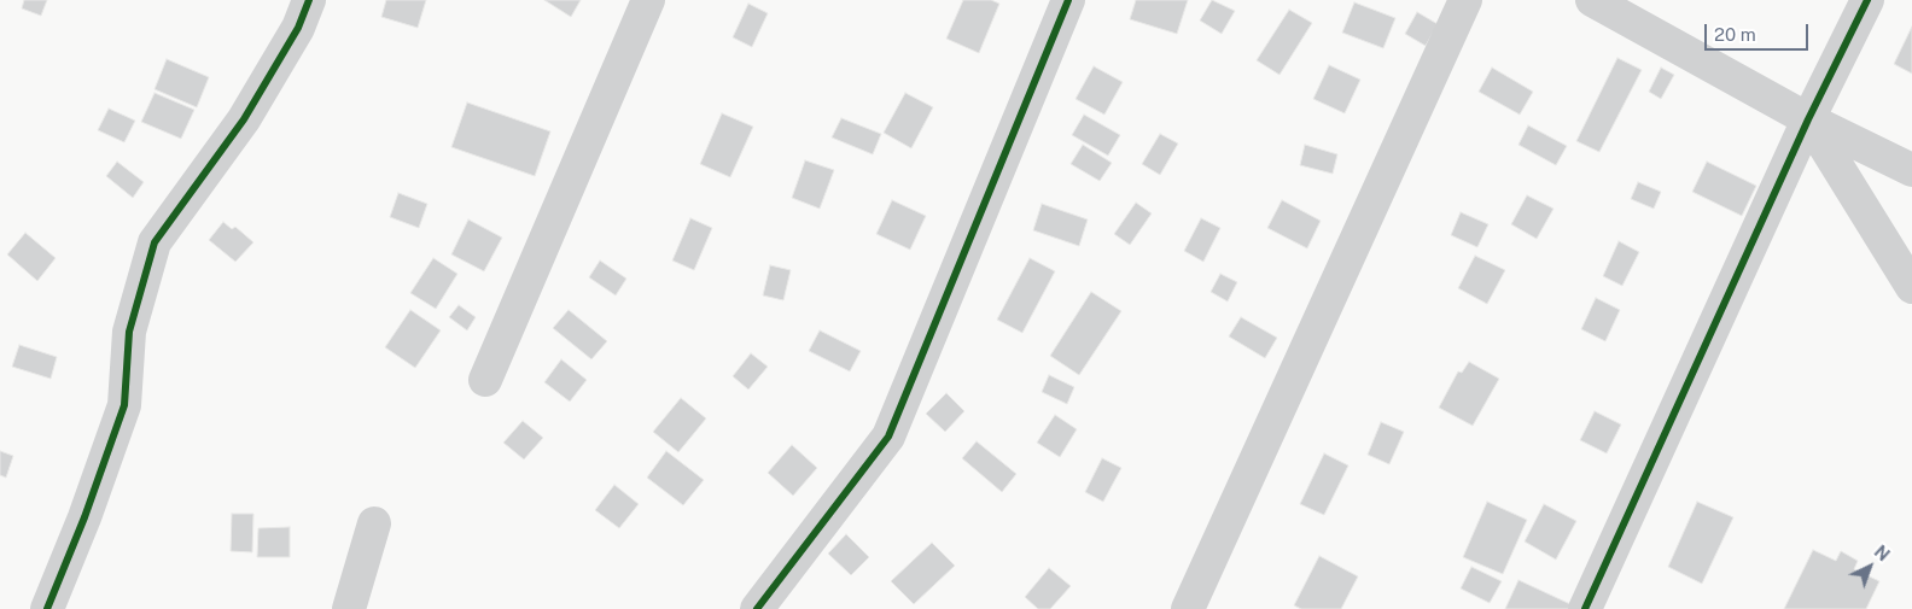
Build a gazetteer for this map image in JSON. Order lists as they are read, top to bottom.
{
  "scale_bar": "20 m",
  "north": "top right"
}
